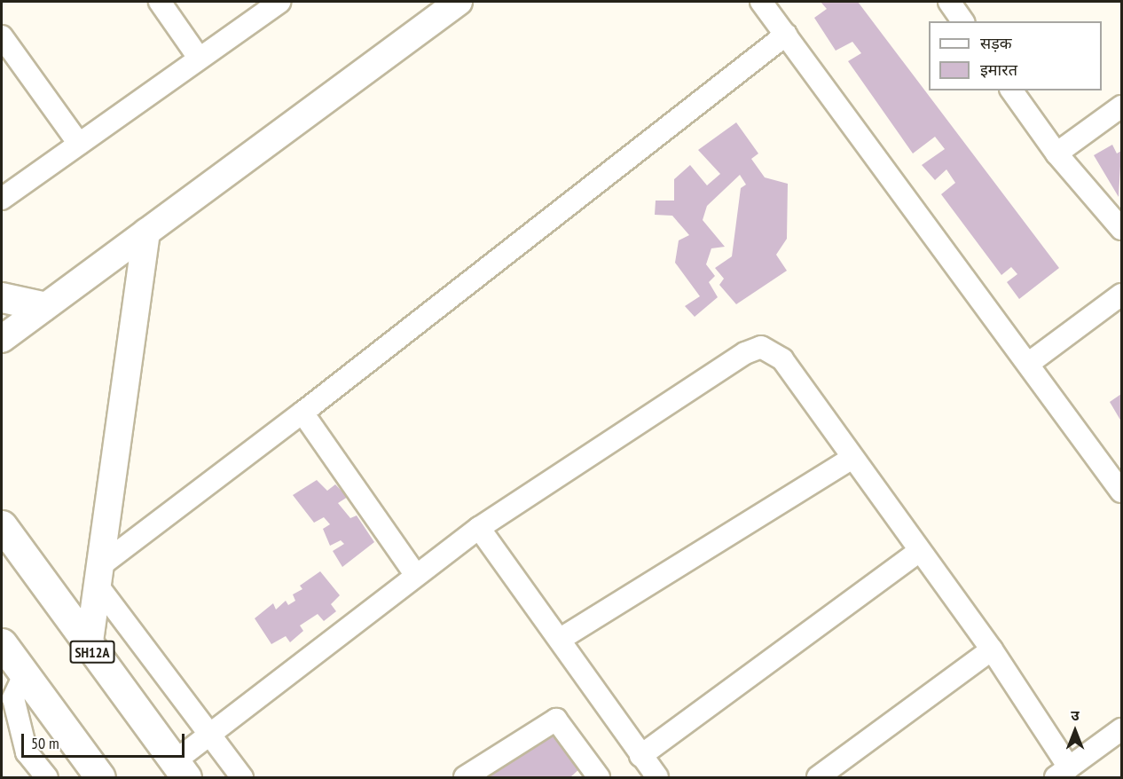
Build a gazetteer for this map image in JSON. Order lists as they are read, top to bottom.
{
  "streets": {
    "main road": ["SH12A"]
  },
  "legend": ["सड़क", "इमारत"],
  "scale_bar": "50 m",
  "north": "top"
}
